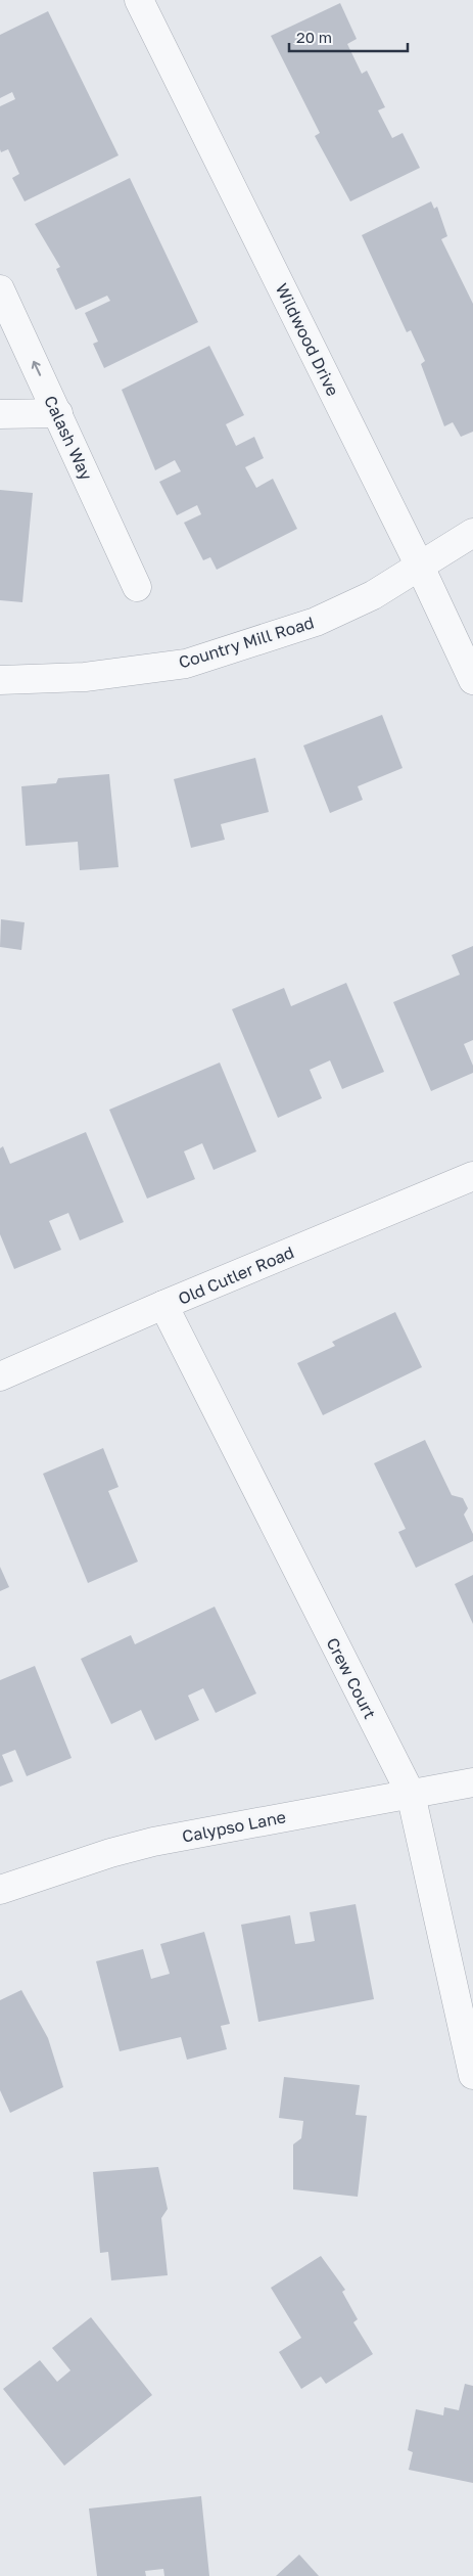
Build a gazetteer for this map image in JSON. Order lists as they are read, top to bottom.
{
  "streets": {
    "street": [
      "Wildwood Drive",
      "Calash Way",
      "Country Mill Road",
      "Old Cutler Road",
      "Crew Court",
      "Calypso Lane"
    ]
  },
  "crossings": [
    ["Wildwood Drive", "Country Mill Road"],
    ["Old Cutler Road", "Crew Court"],
    ["Crew Court", "Calypso Lane"]
  ],
  "one_way": ["Calash Way"],
  "scale_bar": "20 m"
}
